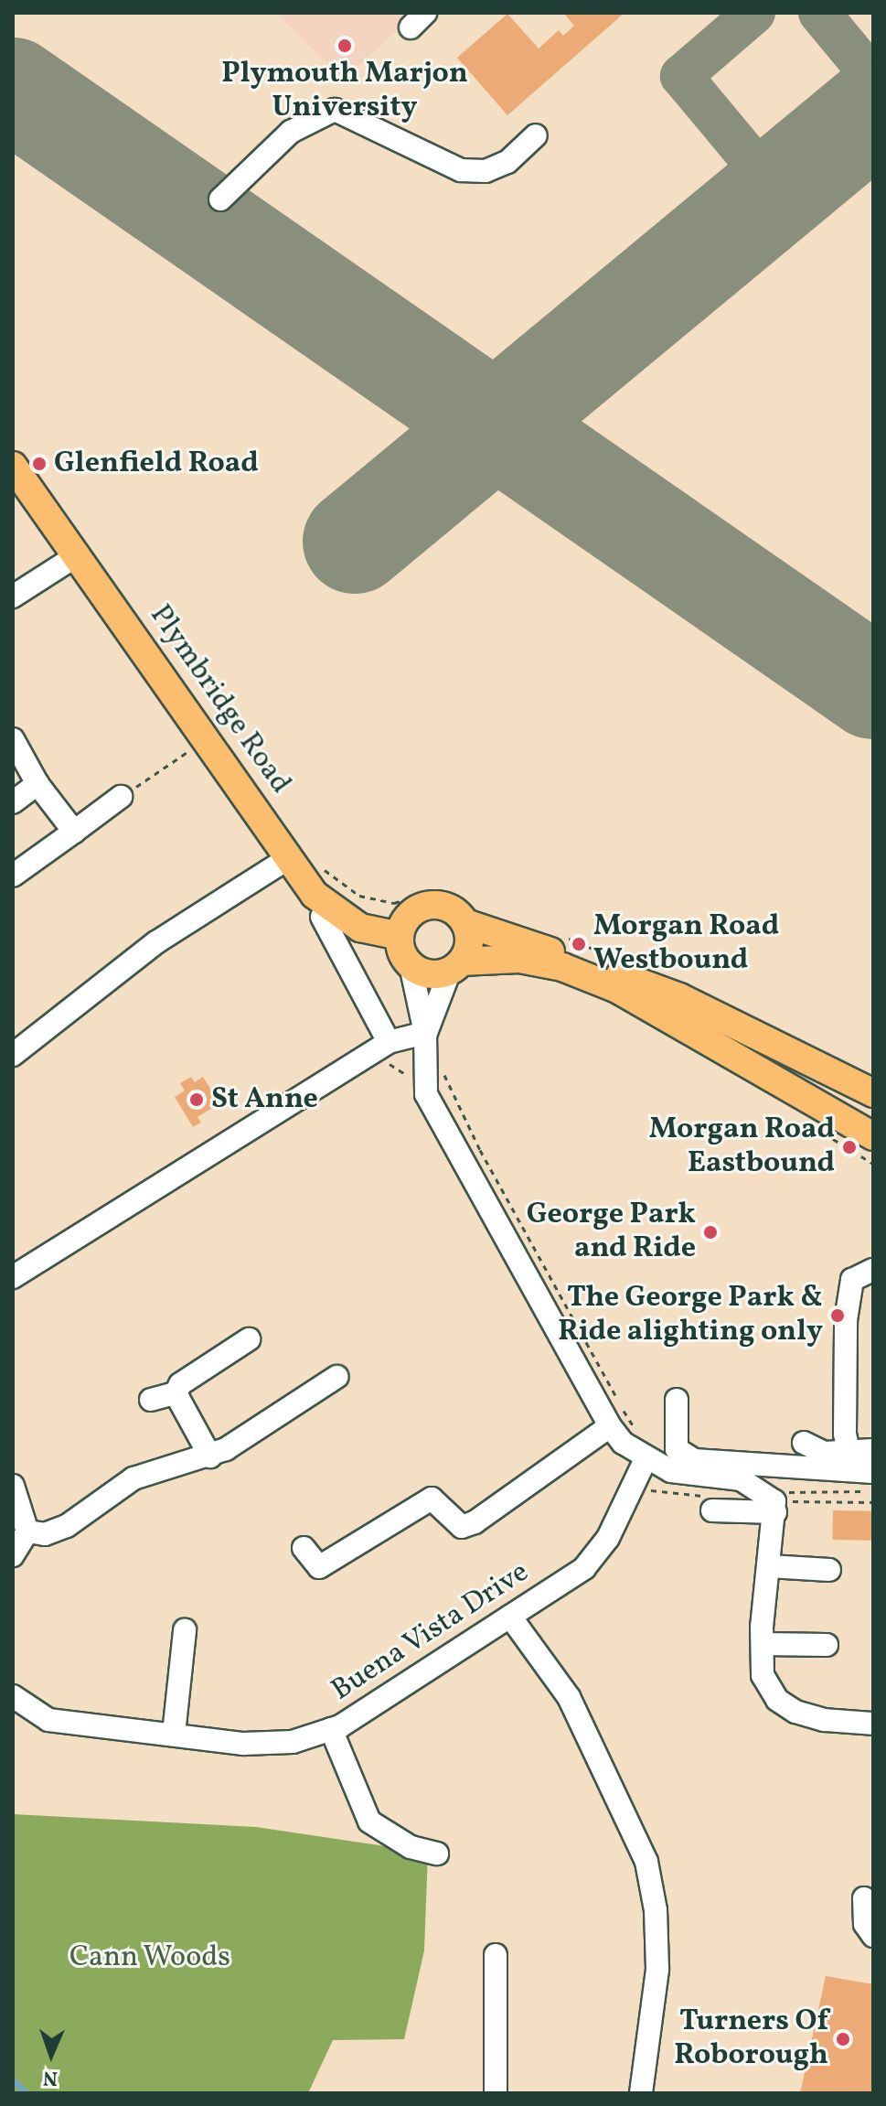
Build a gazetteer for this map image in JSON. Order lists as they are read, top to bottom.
{
  "streets": {
    "main road": ["Plymbridge Road"],
    "street": ["Buena Vista Drive"]
  },
  "parks": ["Cann Woods"],
  "places": [
    "Plymouth Marjon University",
    "Glenfield Road",
    "Morgan Road Westbound",
    "St Anne",
    "Morgan Road Eastbound",
    "George Park and Ride",
    "The George Park & Ride alighting only",
    "Turners Of Roborough"
  ],
  "north": "bottom"
}
